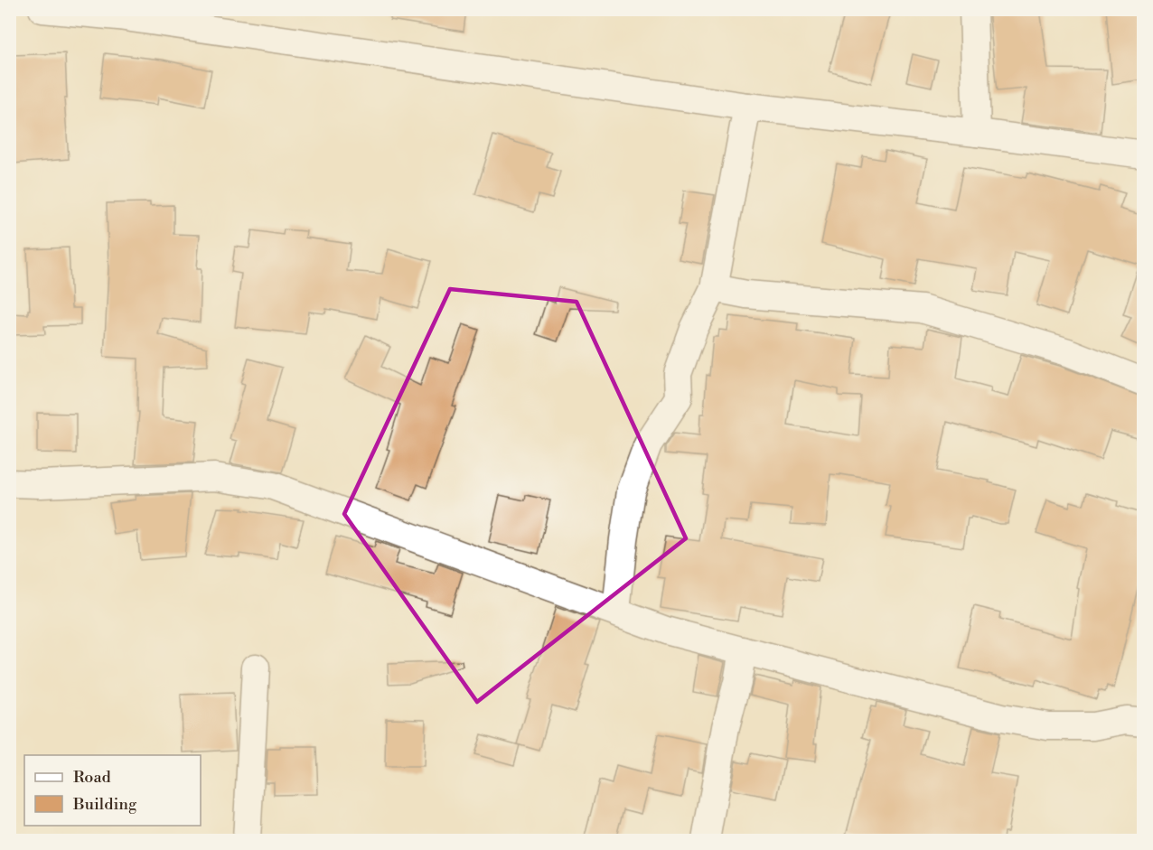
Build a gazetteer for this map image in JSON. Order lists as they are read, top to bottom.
{
  "legend": ["Road", "Building"]
}
